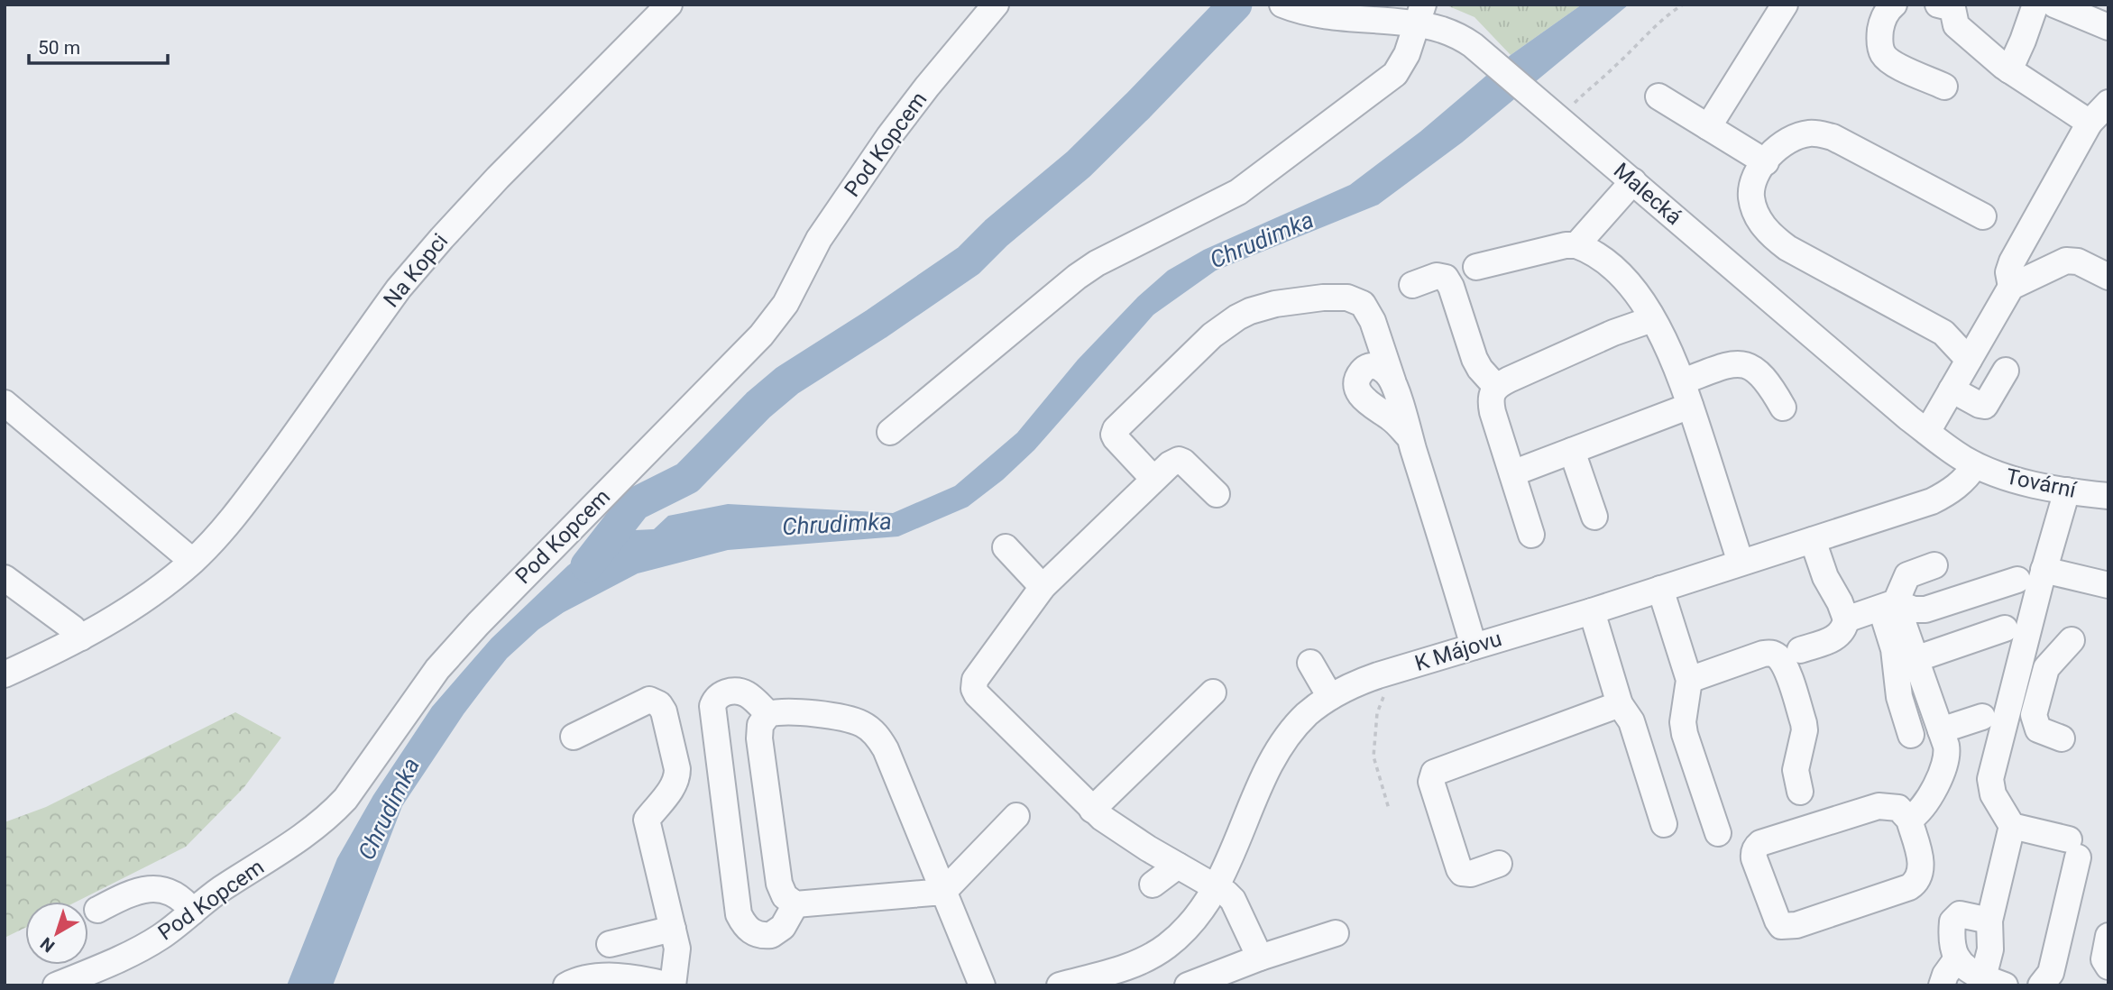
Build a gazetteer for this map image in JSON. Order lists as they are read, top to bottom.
{
  "streets": {
    "street": [
      "Pod Kopcem",
      "Malecká",
      "Na Kopci",
      "Tovární",
      "K Májovu"
    ]
  },
  "crossings": [
    ["Malecká", "Tovární"],
    ["Malecká", "K Májovu"],
    ["Tovární", "K Májovu"]
  ],
  "water": ["Chrudimka"],
  "scale_bar": "50 m",
  "north": "bottom left"
}
